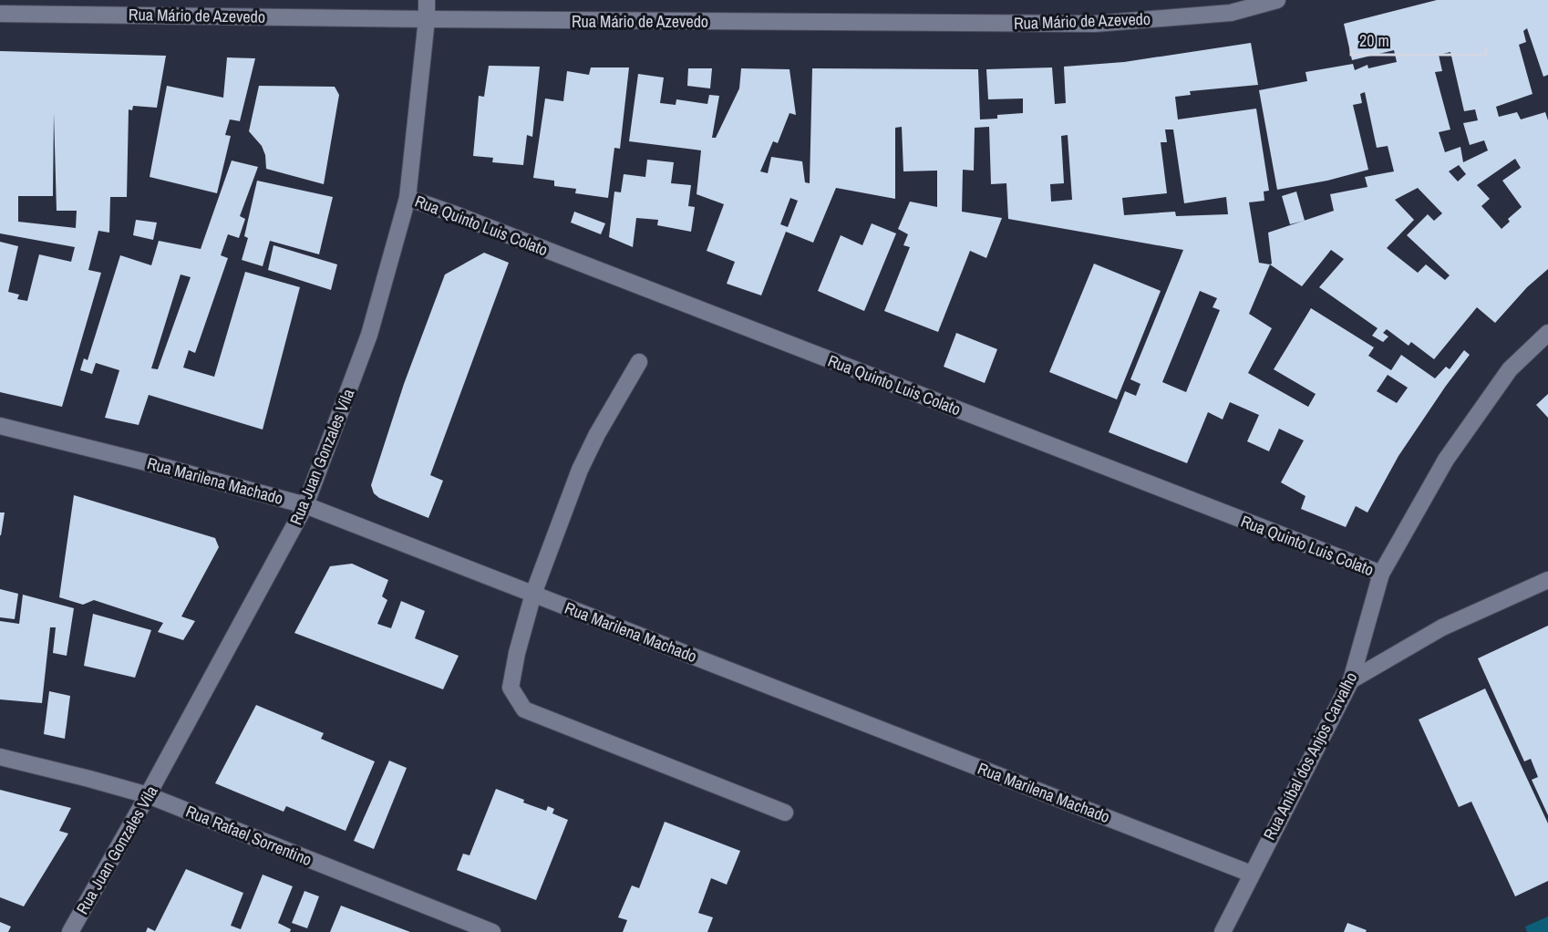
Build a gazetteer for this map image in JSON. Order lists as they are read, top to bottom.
{
  "streets": {
    "street": [
      "Rua Mário de Azevedo",
      "Rua Quinto Luis Colato",
      "Rua Juan Gonzales Vila",
      "Rua Marilena Machado",
      "Rua Aníbal dos Anjos Carvalho",
      "Rua Rafael Sorrentino"
    ]
  },
  "crossings": [
    ["Rua Mário de Azevedo", "Rua Juan Gonzales Vila"],
    ["Rua Quinto Luis Colato", "Rua Juan Gonzales Vila"],
    ["Rua Quinto Luis Colato", "Rua Aníbal dos Anjos Carvalho"],
    ["Rua Juan Gonzales Vila", "Rua Marilena Machado"],
    ["Rua Juan Gonzales Vila", "Rua Rafael Sorrentino"],
    ["Rua Marilena Machado", "Rua Aníbal dos Anjos Carvalho"]
  ],
  "scale_bar": "20 m"
}
